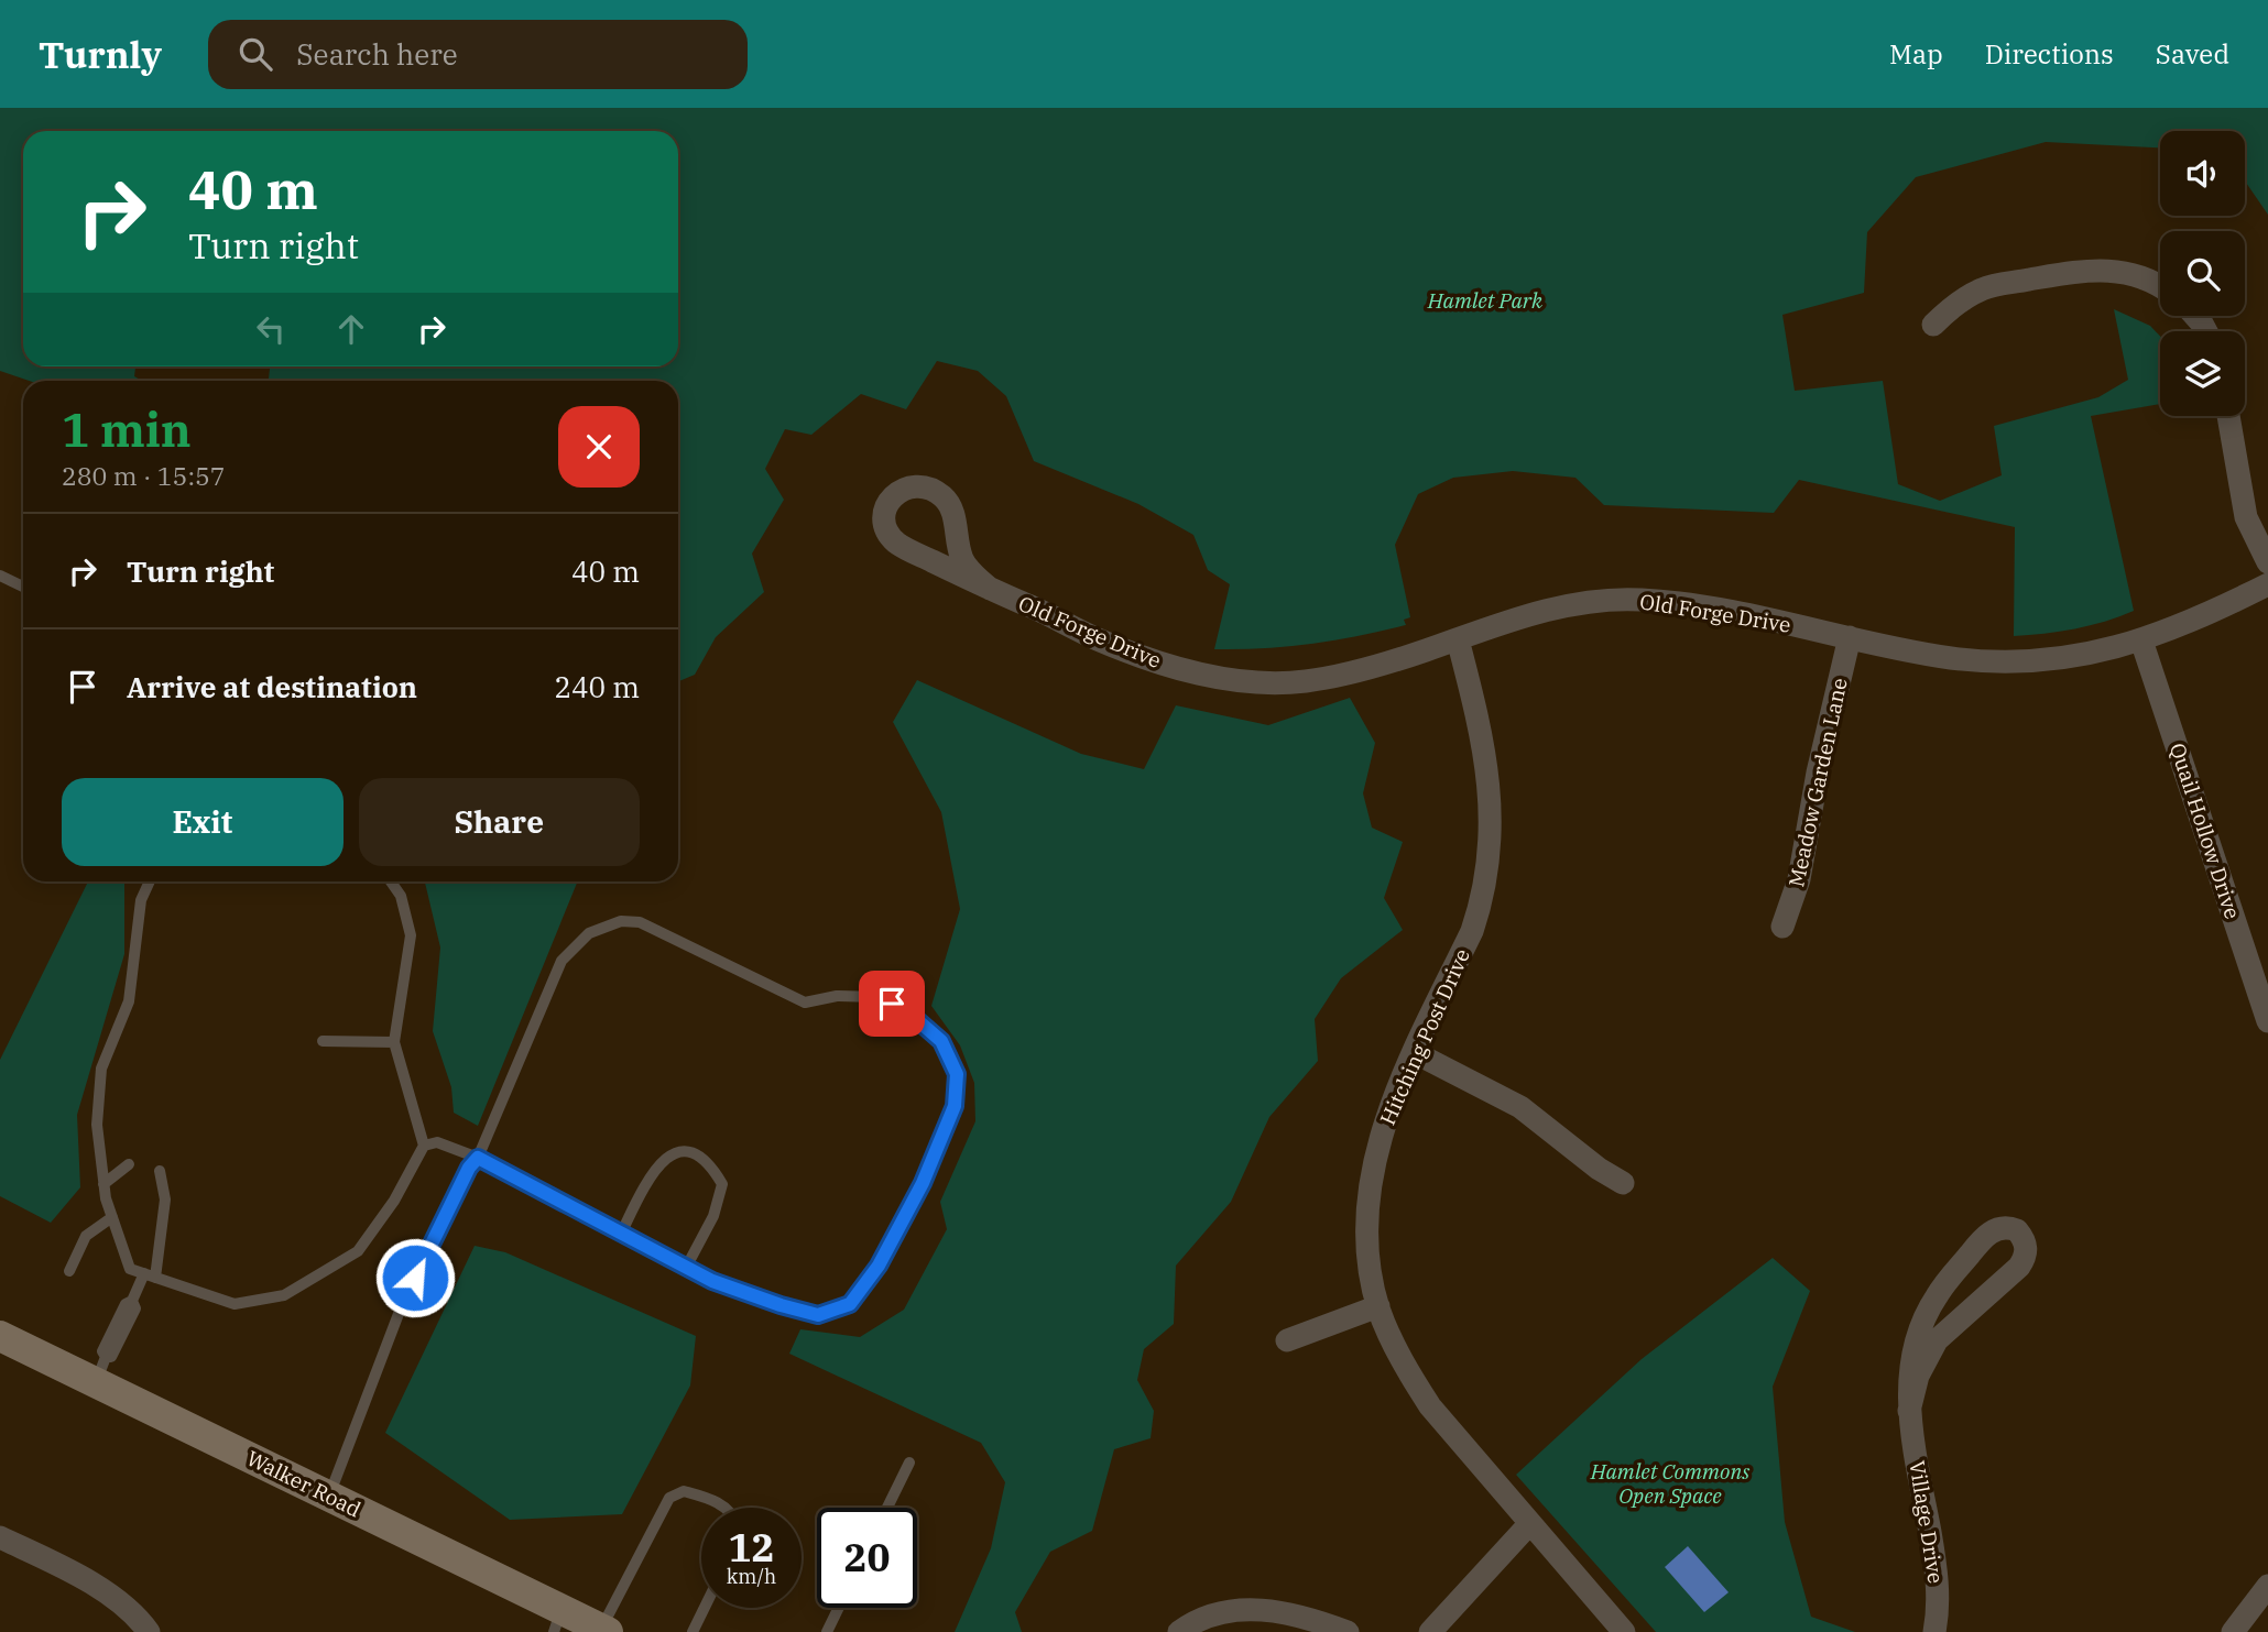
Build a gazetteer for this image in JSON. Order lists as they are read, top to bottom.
{
  "streets": {
    "street": [
      "Old Forge Drive",
      "Meadow Garden Lane",
      "Quail Hollow Drive",
      "Hitching Post Drive",
      "Walker Road",
      "Village Drive"
    ]
  },
  "crossings": [
    ["Old Forge Drive", "Meadow Garden Lane"],
    ["Old Forge Drive", "Quail Hollow Drive"],
    ["Old Forge Drive", "Hitching Post Drive"]
  ],
  "parks": ["Hamlet Park", "Hamlet Commons Open Space"],
  "page": {
    "header": "Turnly",
    "search": "Search here",
    "nav": ["Map", "Directions", "Saved"],
    "turn": ["40 m", "Turn right"],
    "heading": ["1 min", "280 m · 15:57"],
    "list": [
      {
        "name": "Turn right",
        "value": "40 m"
      },
      {
        "name": "Arrive at destination",
        "value": "240 m"
      }
    ],
    "buttons": ["Exit", "Share"],
    "speed": "12 km/h",
    "limit": "20"
  }
}
